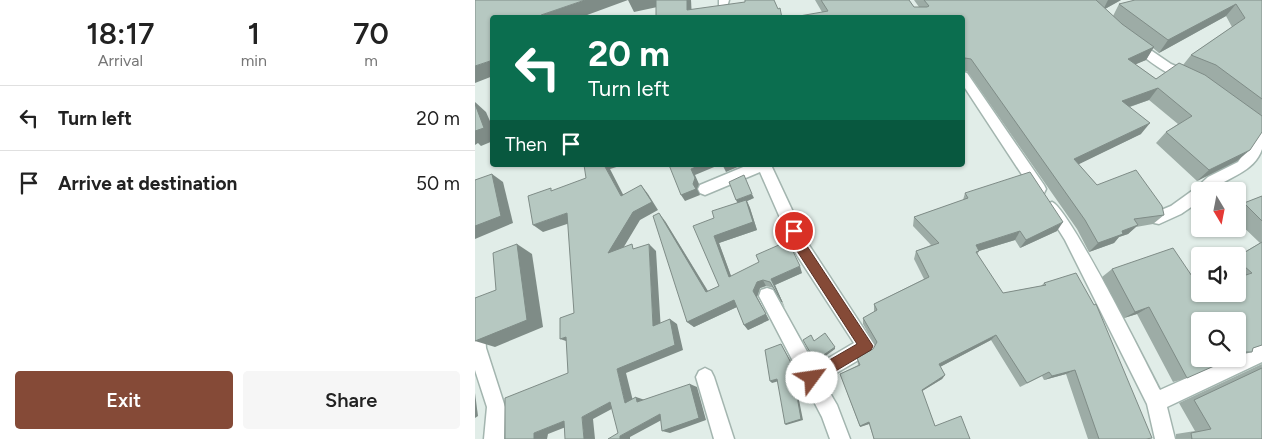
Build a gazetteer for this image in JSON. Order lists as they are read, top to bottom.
{
  "north": "bottom",
  "page": {
    "eta": [
      "18:17",
      "Arrival",
      "1",
      "min",
      "70",
      "m"
    ],
    "turn": ["20 m", "Turn left"],
    "list": [
      {
        "name": "Turn left",
        "value": "20 m"
      },
      {
        "name": "Arrive at destination",
        "value": "50 m"
      }
    ],
    "then": "Then",
    "buttons": ["Exit", "Share"]
  }
}
